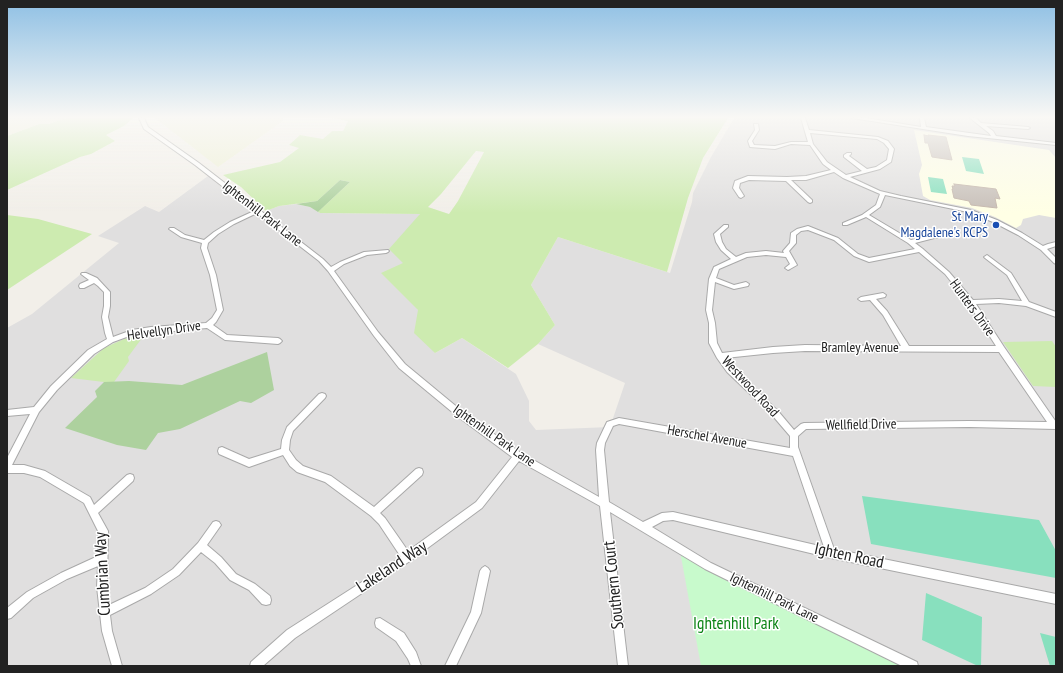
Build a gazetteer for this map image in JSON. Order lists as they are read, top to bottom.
{
  "streets": {
    "street": [
      "Ightenhill Park Lane",
      "Hunters Drive",
      "Helvellyn Drive",
      "Bramley Avenue",
      "Westwood Road",
      "Wellfield Drive",
      "Herschel Avenue",
      "Ighten Road",
      "Lakeland Way",
      "Cumbrian Way",
      "Southern Court"
    ]
  },
  "crossings": [
    ["Ightenhill Park Lane", "Ighten Road"],
    ["Ightenhill Park Lane", "Lakeland Way"],
    ["Ightenhill Park Lane", "Southern Court"],
    ["Hunters Drive", "Bramley Avenue"],
    ["Hunters Drive", "Wellfield Drive"],
    ["Helvellyn Drive", "Cumbrian Way"],
    ["Bramley Avenue", "Westwood Road"],
    ["Westwood Road", "Wellfield Drive"],
    ["Herschel Avenue", "Southern Court"]
  ],
  "parks": ["Ightenhill Park"],
  "places": ["St Mary Magdalene's RCPS"]
}
